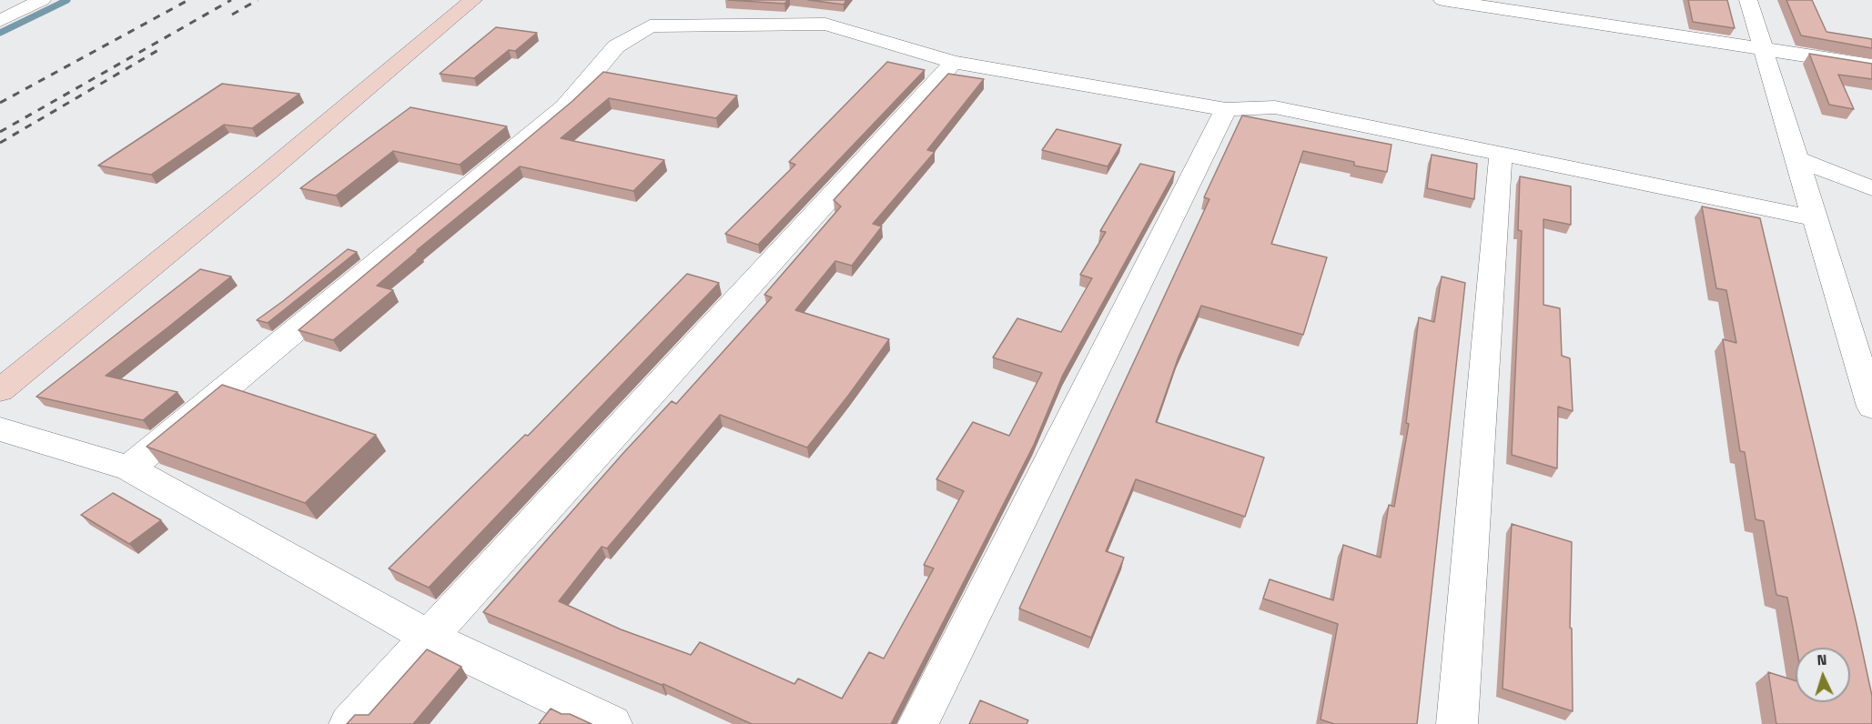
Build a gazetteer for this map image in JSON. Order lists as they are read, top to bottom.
{
  "north": "top"
}
